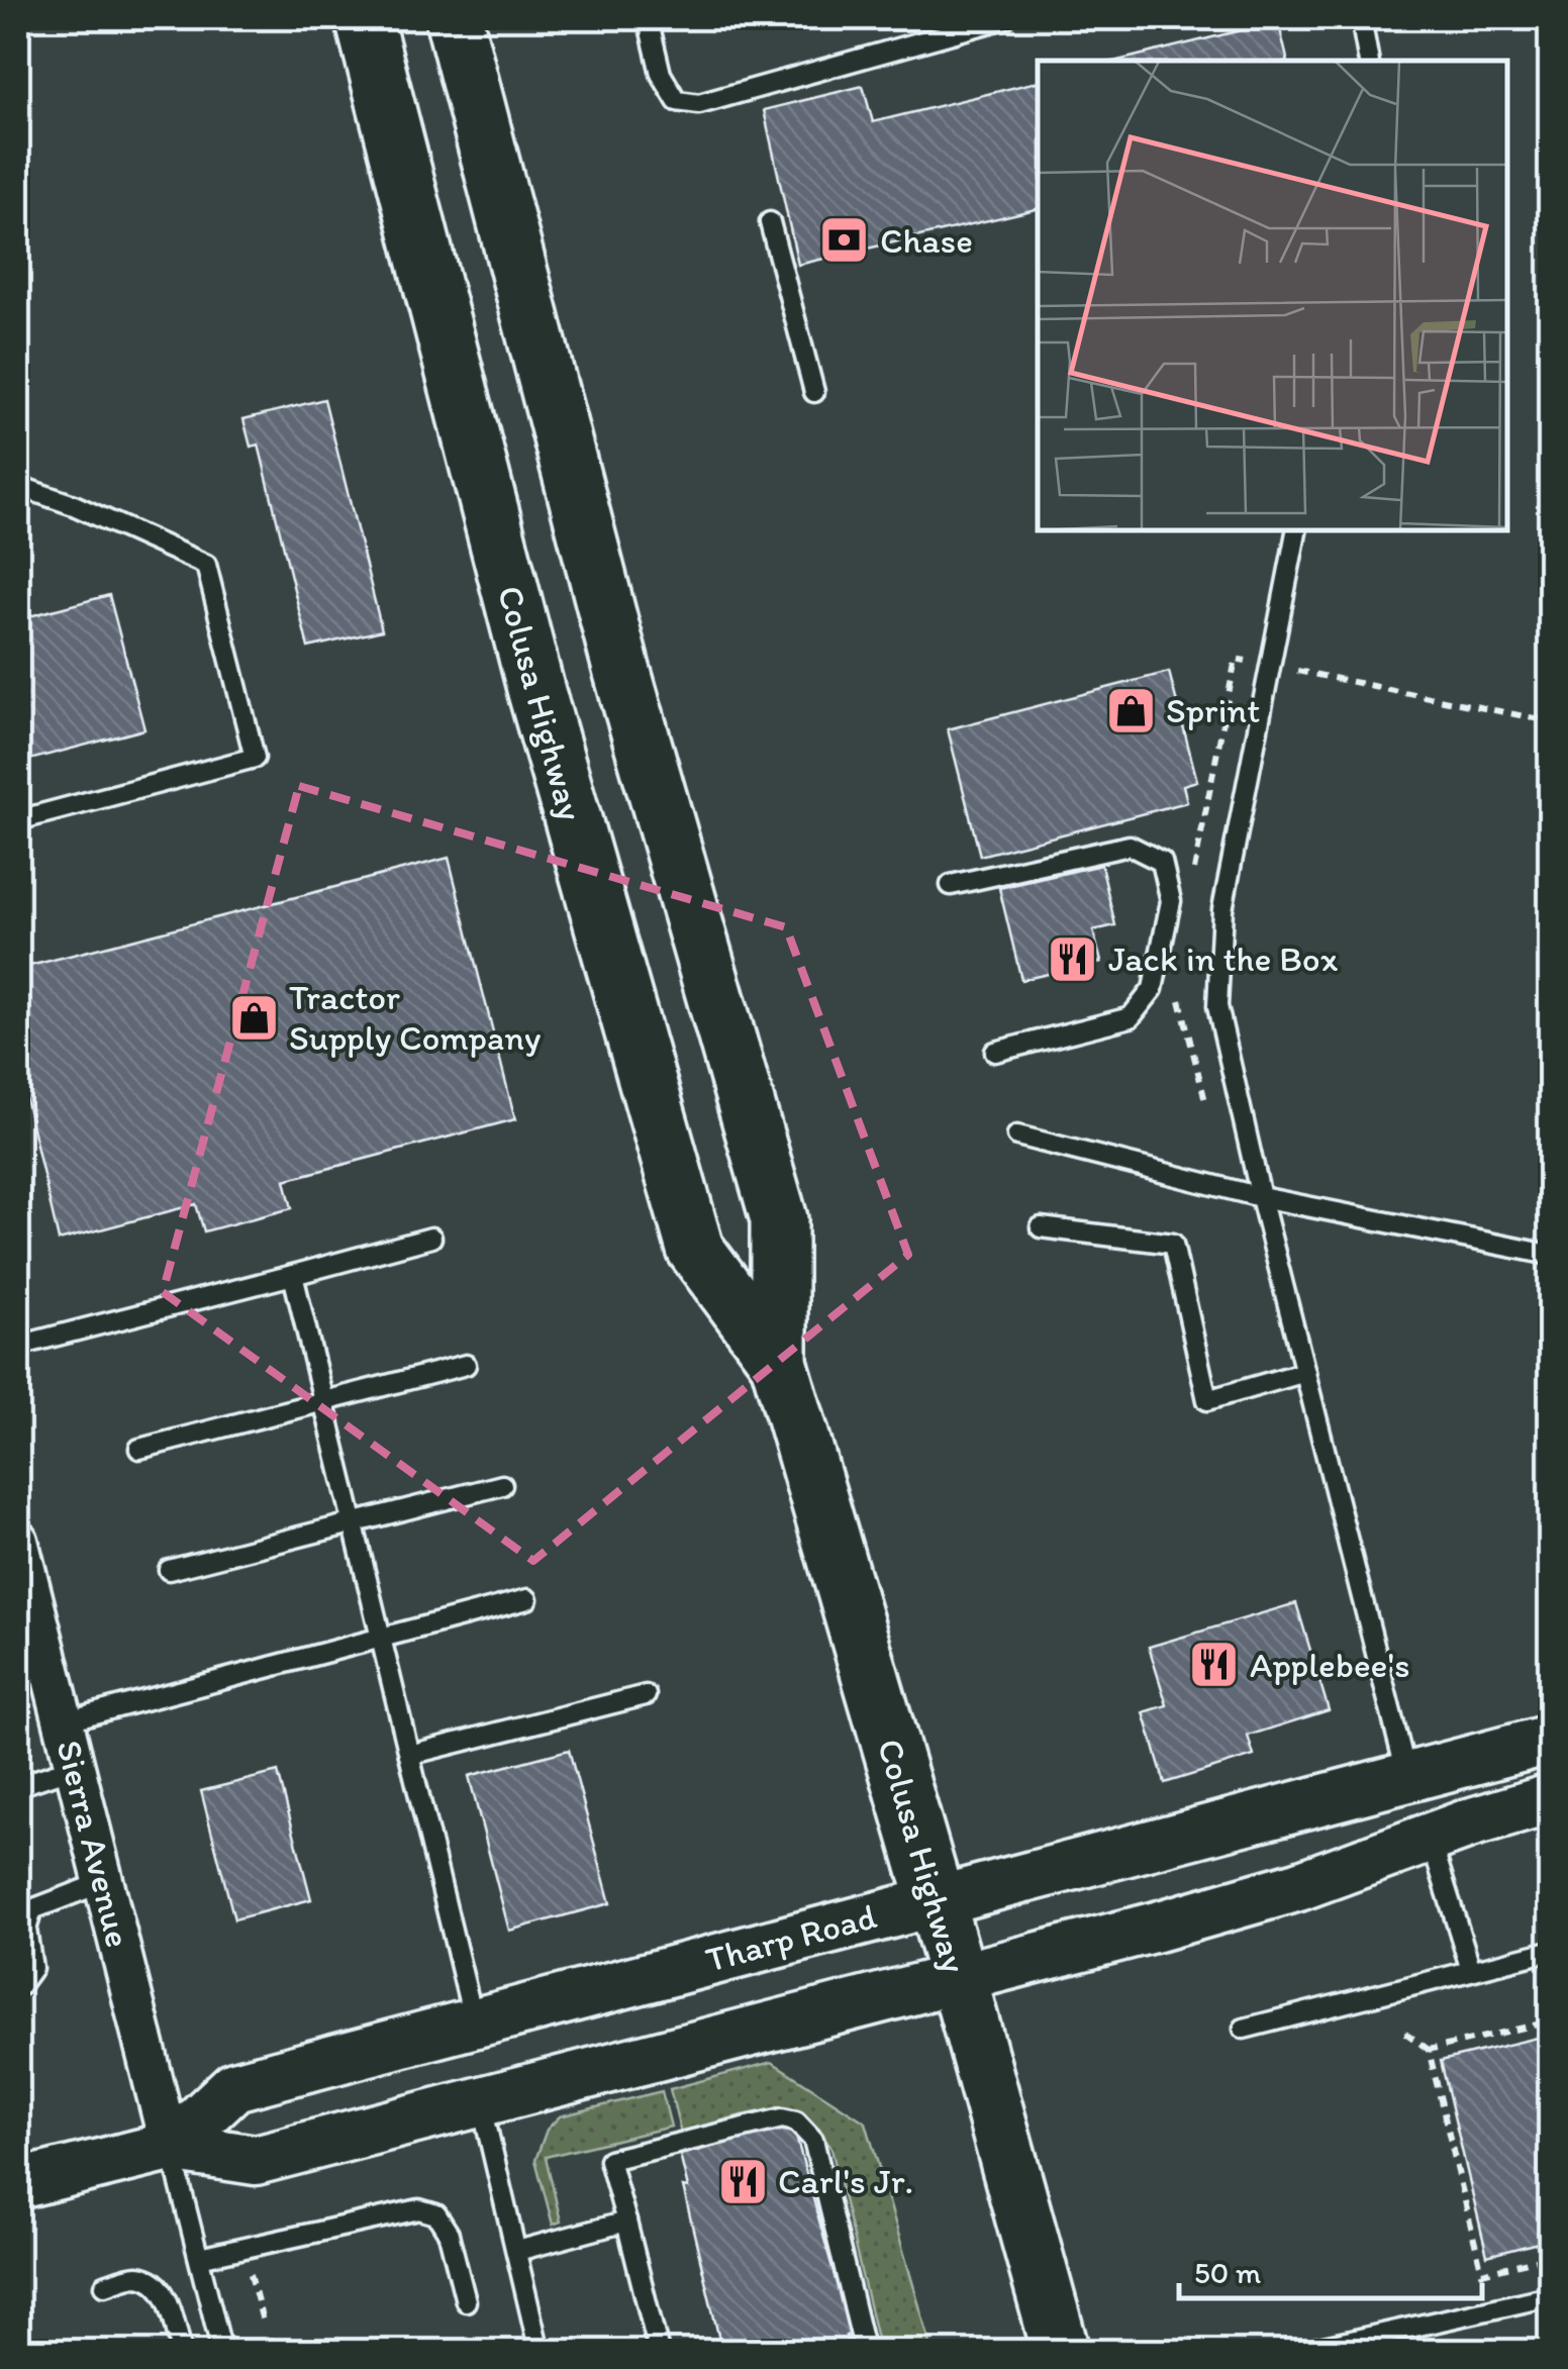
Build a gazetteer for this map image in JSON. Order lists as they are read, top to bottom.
{
  "streets": {
    "highway": ["Colusa Highway"],
    "street": ["Sierra Avenue", "Tharp Road"]
  },
  "crossings": [
    ["Colusa Highway", "Tharp Road"],
    ["Sierra Avenue", "Tharp Road"]
  ],
  "places": {
    "bank": ["Chase"],
    "shop": ["Sprint", "Tractor Supply Company"],
    "restaurant": ["Jack in the Box", "Applebee's", "Carl's Jr."]
  },
  "scale_bar": "50 m"
}
